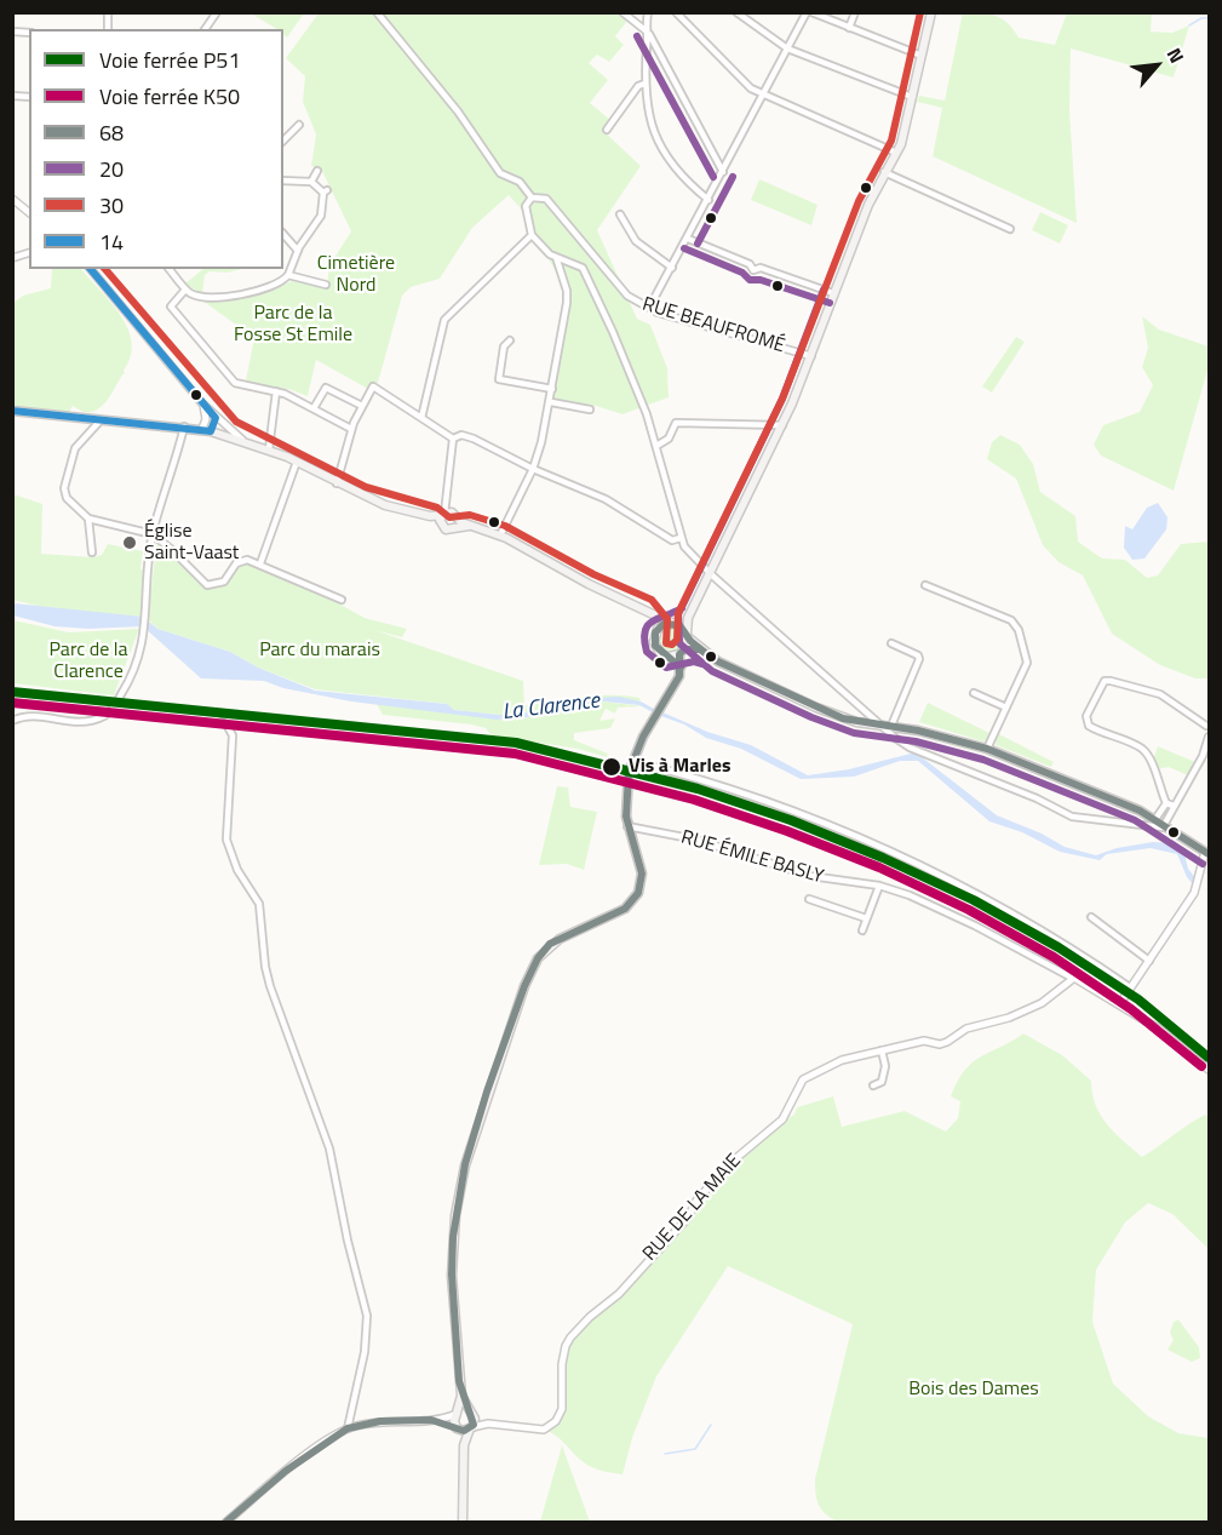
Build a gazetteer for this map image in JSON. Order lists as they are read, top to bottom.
{
  "streets": {
    "street": ["RUE BEAUFROMÉ", "RUE ÉMILE BASLY", "RUE DE LA MAIE"]
  },
  "crossings": [
    ["RUE ÉMILE BASLY", "RUE DE LA MAIE"]
  ],
  "water": ["La Clarence"],
  "parks": [
    "Cimetière Nord",
    "Parc de la Fosse St Emile",
    "Parc de la Clarence",
    "Parc du marais",
    "Bois des Dames"
  ],
  "places": ["Église Saint-Vaast", "Vis à Marles"],
  "lines": [
    "transit line 30",
    "transit line 20",
    "transit line 14",
    "transit line 68",
    "rail line P51",
    "rail line K50"
  ],
  "legend": [
    "Voie ferrée P51",
    "Voie ferrée K50",
    "68",
    "20",
    "30",
    "14"
  ],
  "north": "top right"
}
